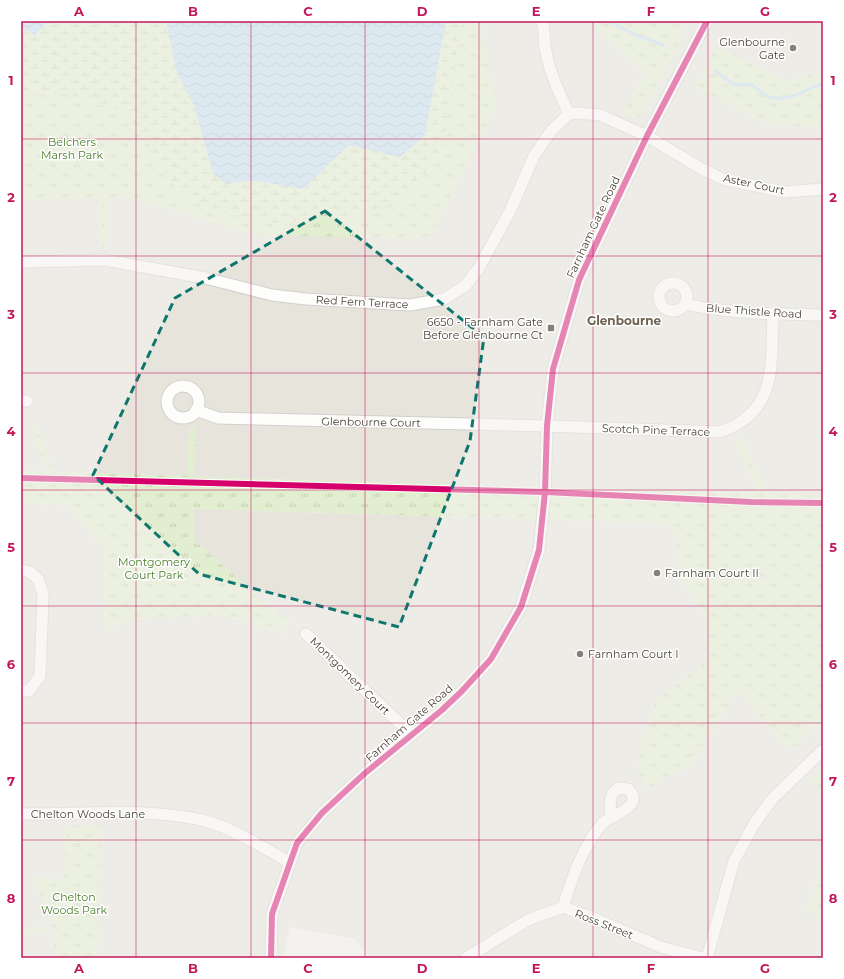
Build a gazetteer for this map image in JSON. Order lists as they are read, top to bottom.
{
  "streets": {
    "street": [
      "Aster Court",
      "Farnham Gate Road",
      "Red Fern Terrace",
      "Blue Thistle Road",
      "Glenbourne Court",
      "Scotch Pine Terrace",
      "Montgomery Court",
      "Chelton Woods Lane",
      "Ross Street"
    ]
  },
  "crossings": [
    ["Aster Court", "Farnham Gate Road"],
    ["Farnham Gate Road", "Glenbourne Court"],
    ["Farnham Gate Road", "Scotch Pine Terrace"],
    ["Farnham Gate Road", "Montgomery Court"],
    ["Farnham Gate Road", "Chelton Woods Lane"],
    ["Blue Thistle Road", "Scotch Pine Terrace"],
    ["Glenbourne Court", "Scotch Pine Terrace"]
  ],
  "districts": ["Glenbourne"],
  "parks": ["Belchers Marsh Park", "Montgomery Court Park", "Chelton Woods Park"],
  "places": {
    "other": ["Glenbourne Gate", "Farnham Court II", "Farnham Court I"],
    "transit": ["6650 - Farnham Gate Before Glenbourne Ct"]
  },
  "grid": {
    "columns": [
      "A",
      "B",
      "C",
      "D",
      "E",
      "F",
      "G"
    ],
    "rows": [
      "1",
      "2",
      "3",
      "4",
      "5",
      "6",
      "7",
      "8"
    ]
  }
}
